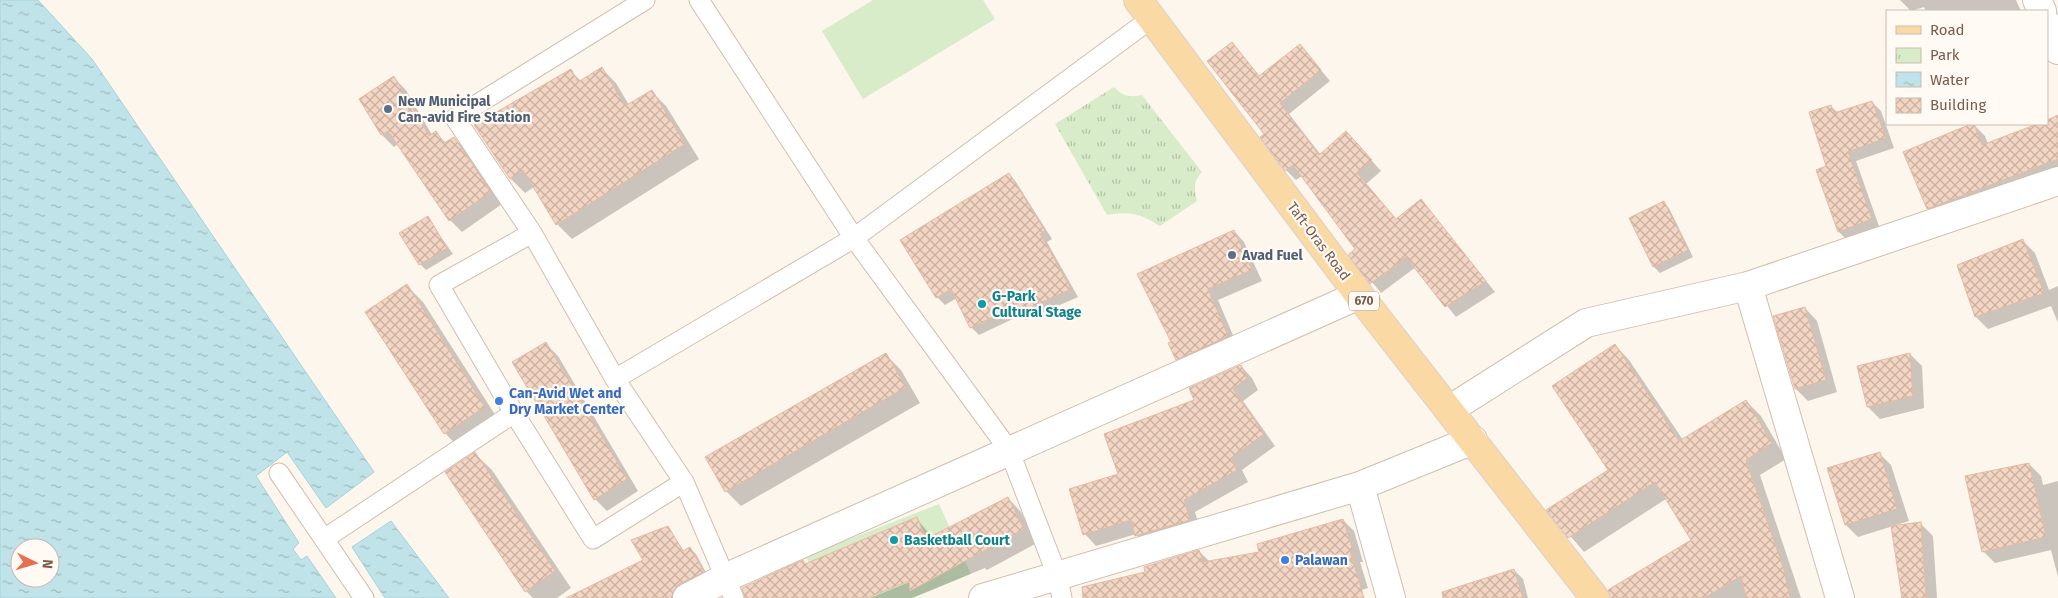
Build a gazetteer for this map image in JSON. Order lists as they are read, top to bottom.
{
  "streets": {
    "main road": ["Taft-Oras Road", "670"]
  },
  "places": [
    "New Municipal Can-avid Fire Station",
    "Avad Fuel",
    "G-Park Cultural Stage",
    "Can-Avid Wet and Dry Market Center",
    "Basketball Court",
    "Palawan"
  ],
  "legend": [
    "Road",
    "Park",
    "Water",
    "Building"
  ],
  "north": "right"
}
